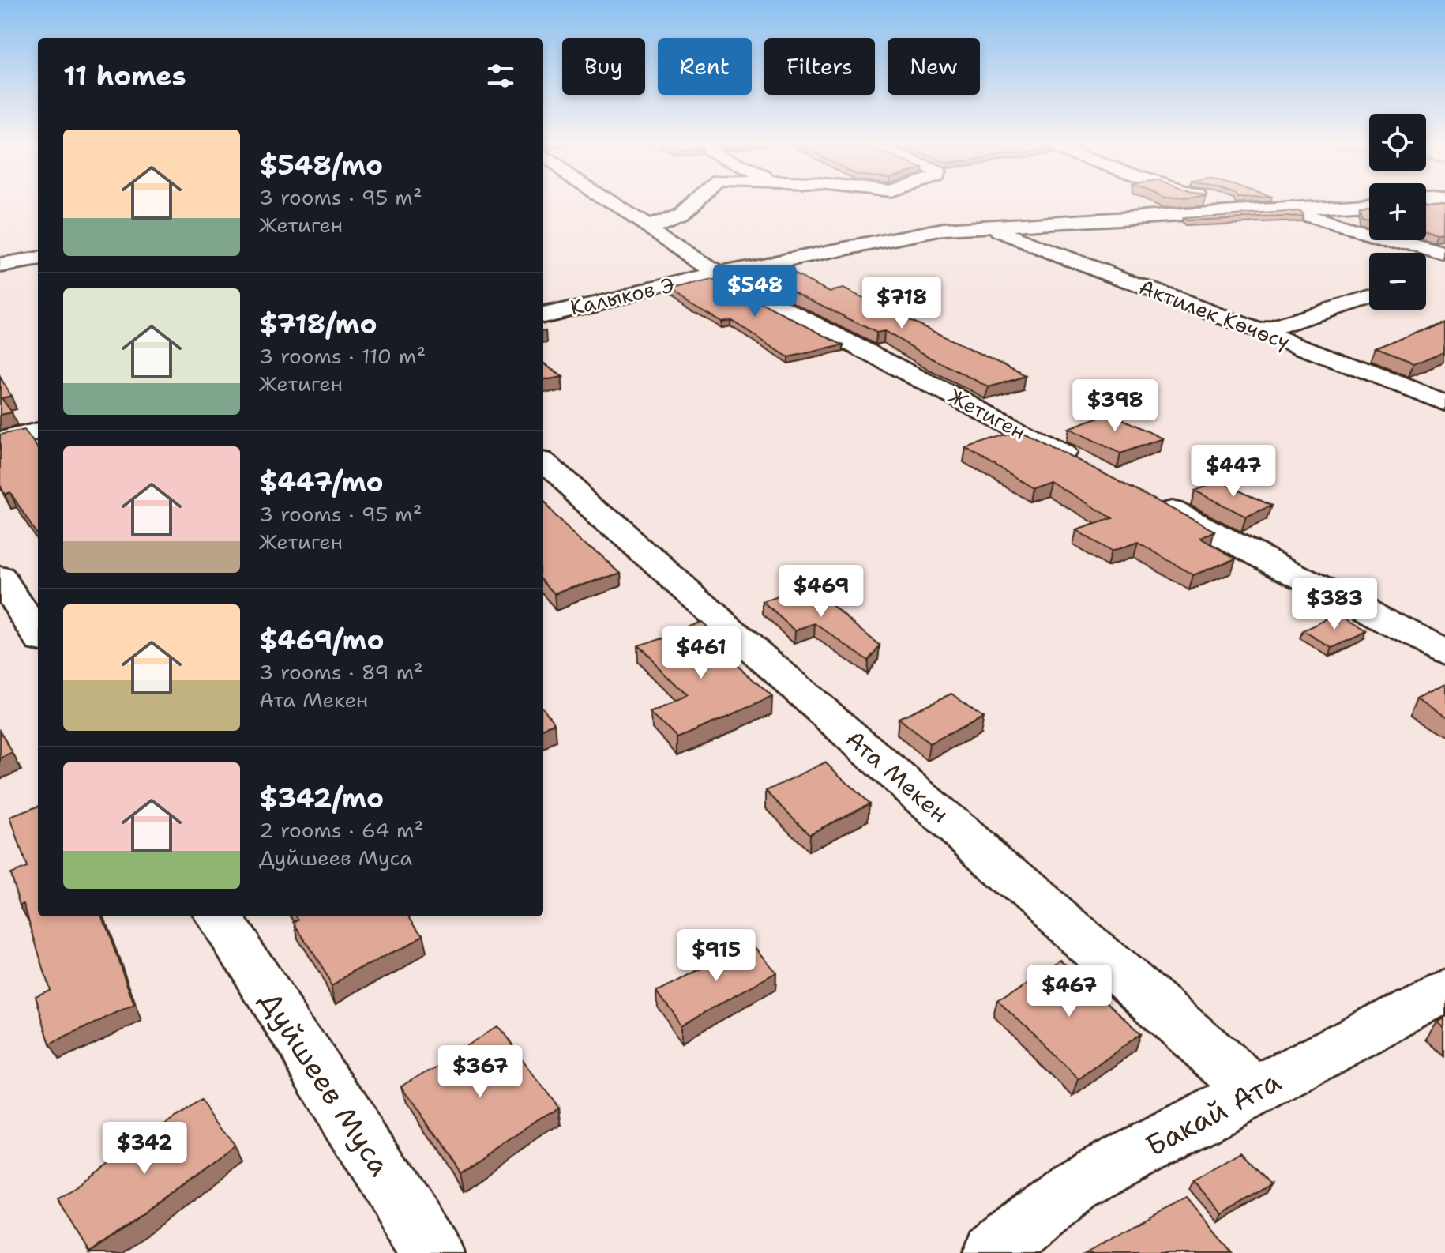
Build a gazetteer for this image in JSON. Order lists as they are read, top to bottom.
{
  "streets": {
    "street": [
      "Калыков Э",
      "Актилек Көчөсү",
      "Жетиген",
      "Ата Мекен",
      "Дуйшеев Муса",
      "Бакай Ата"
    ]
  },
  "crossings": [
    ["Калыков Э", "Актилек Көчөсү"],
    ["Калыков Э", "Жетиген"],
    ["Ата Мекен", "Бакай Ата"]
  ],
  "page": {
    "chip": [
      "Buy",
      "Rent",
      "Filters",
      "New"
    ],
    "heading": "11 homes",
    "map_buttons": ["+", "−"],
    "list": [
      {
        "name": "$548/mo",
        "note": "3 rooms · 95 m² · Жетиген"
      },
      {
        "name": "$718/mo",
        "note": "3 rooms · 110 m² · Жетиген"
      },
      {
        "name": "$447/mo",
        "note": "3 rooms · 95 m² · Жетиген"
      },
      {
        "name": "$469/mo",
        "note": "3 rooms · 89 m² · Ата Мекен"
      },
      {
        "name": "$342/mo",
        "note": "2 rooms · 64 m² · Дуйшеев Муса"
      }
    ],
    "price": [
      "$548",
      "$718",
      "$398",
      "$447",
      "$469",
      "$383",
      "$461",
      "$915",
      "$467",
      "$367",
      "$342"
    ]
  }
}
